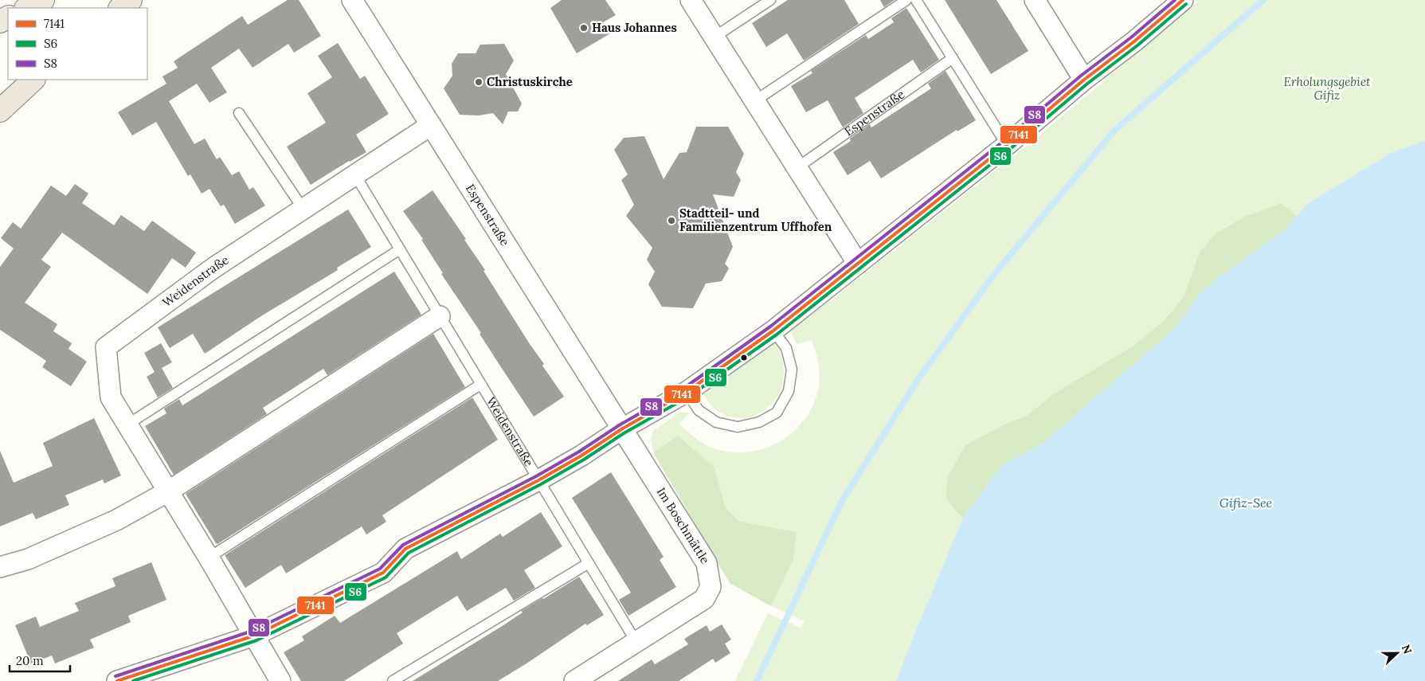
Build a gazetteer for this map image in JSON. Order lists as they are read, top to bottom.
{
  "streets": {
    "street": ["Espenstraße", "Weidenstraße", "Im Boschmättle"]
  },
  "crossings": [
    ["Espenstraße", "Weidenstraße"],
    ["Espenstraße", "Im Boschmättle"]
  ],
  "water": ["Gifiz-See"],
  "parks": ["Erholungsgebiet Gifiz"],
  "places": ["Haus Johannes", "Christuskirche", "Stadtteil- und Familienzentrum Uffhofen"],
  "lines": ["transit line 7141", "transit line S8", "transit line S6"],
  "legend": ["7141", "S6", "S8"],
  "scale_bar": "20 m",
  "north": "right"
}
